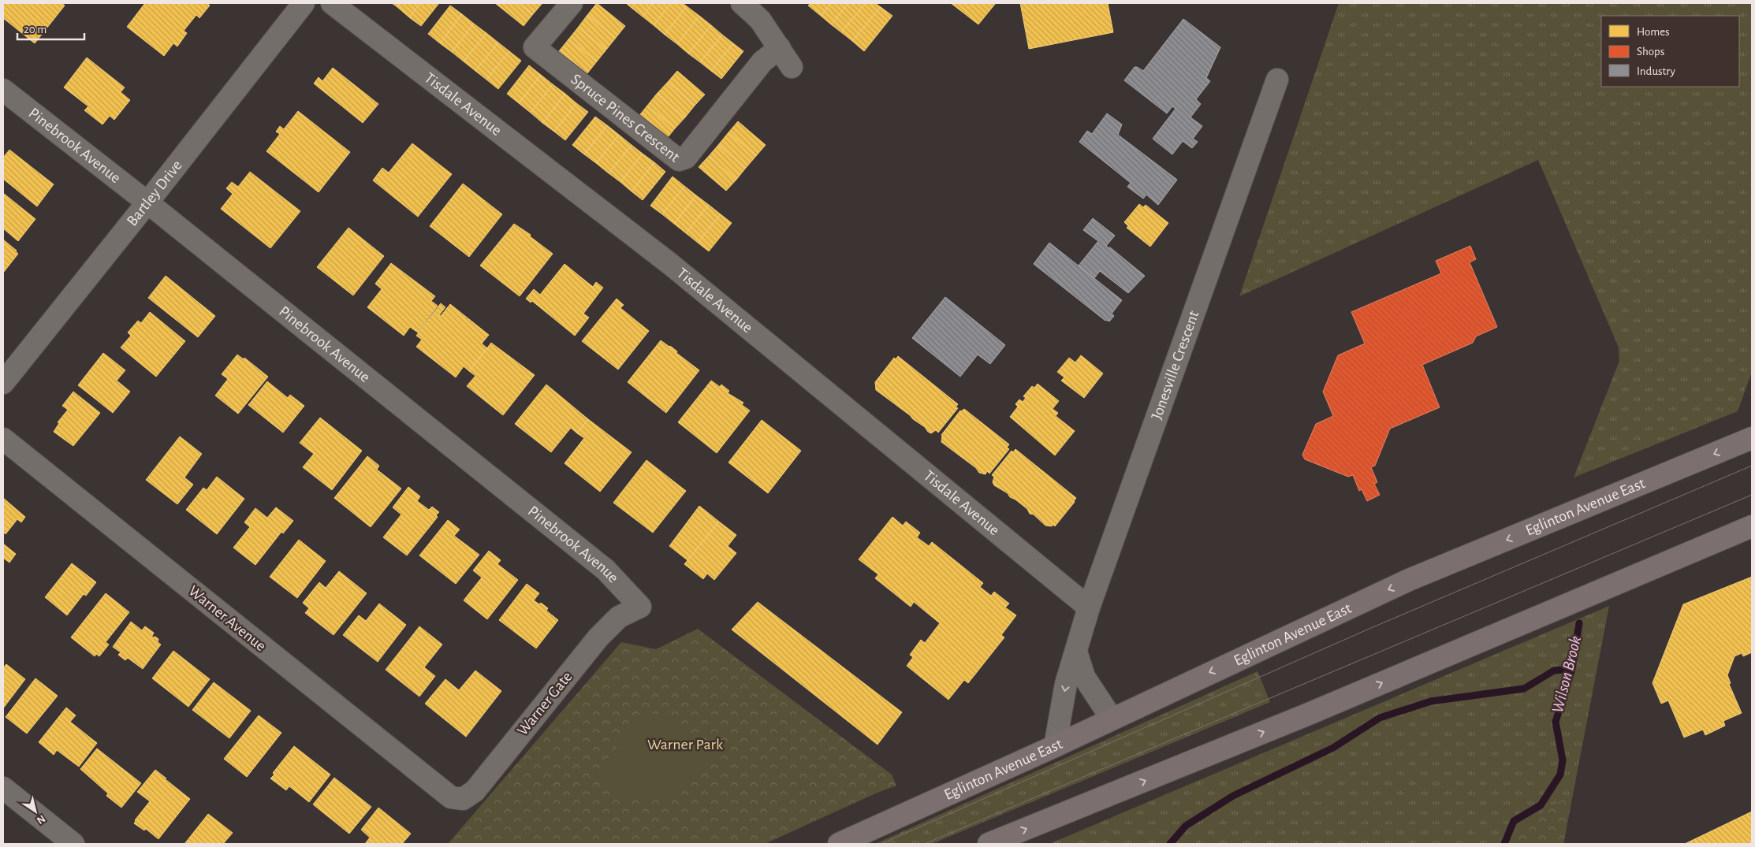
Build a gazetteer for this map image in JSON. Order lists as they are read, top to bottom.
{
  "streets": {
    "main road": ["Eglinton Avenue East"],
    "street": [
      "Tisdale Avenue",
      "Spruce Pines Crescent",
      "Pinebrook Avenue",
      "Bartley Drive",
      "Jonesville Crescent",
      "Warner Avenue",
      "Warner Gate"
    ]
  },
  "crossings": [
    ["Tisdale Avenue", "Jonesville Crescent"],
    ["Pinebrook Avenue", "Bartley Drive"],
    ["Pinebrook Avenue", "Warner Gate"],
    ["Jonesville Crescent", "Eglinton Avenue East"],
    ["Warner Avenue", "Warner Gate"]
  ],
  "water": ["Wilson Brook"],
  "parks": ["Warner Park"],
  "legend": ["Homes", "Shops", "Industry"],
  "scale_bar": "20 m",
  "north": "bottom right"
}
